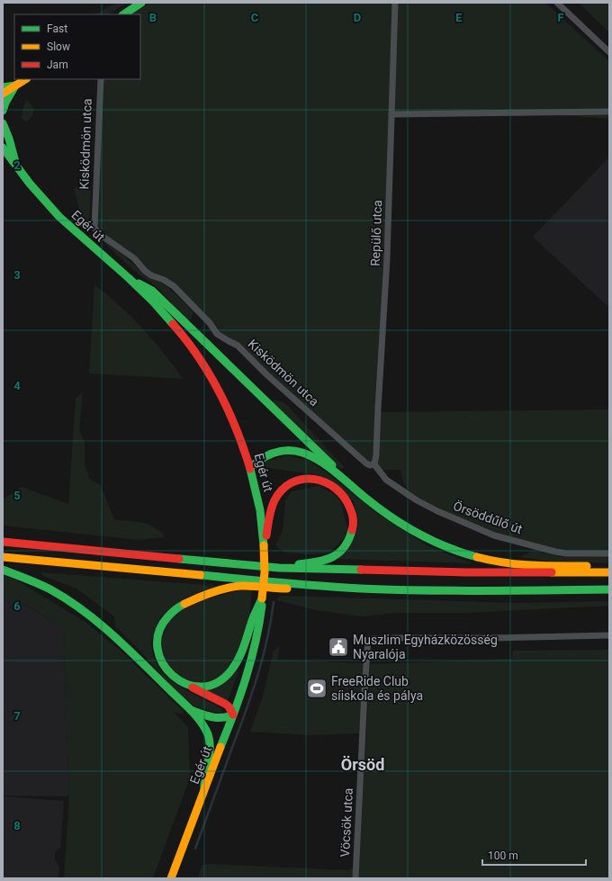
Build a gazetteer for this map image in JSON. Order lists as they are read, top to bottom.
{
  "streets": {
    "main road": ["Egér út"],
    "street": [
      "Kisködmön utca",
      "Repülő utca",
      "Örsöddűlő út",
      "Vöcsök utca"
    ]
  },
  "crossings": [
    ["Kisködmön utca", "Repülő utca"],
    ["Kisködmön utca", "Örsöddűlő út"],
    ["Repülő utca", "Örsöddűlő út"]
  ],
  "districts": ["Örsöd"],
  "places": {
    "public building": ["Muszlim Egyházközösség Nyaralója"],
    "sports": ["FreeRide Club síiskola és pálya"]
  },
  "legend": ["Fast", "Slow", "Jam"],
  "scale_bar": "100 m",
  "grid": {
    "columns": [
      "B",
      "C",
      "D",
      "E",
      "F"
    ],
    "rows": [
      "2",
      "3",
      "4",
      "5",
      "6",
      "7",
      "8"
    ]
  }
}
